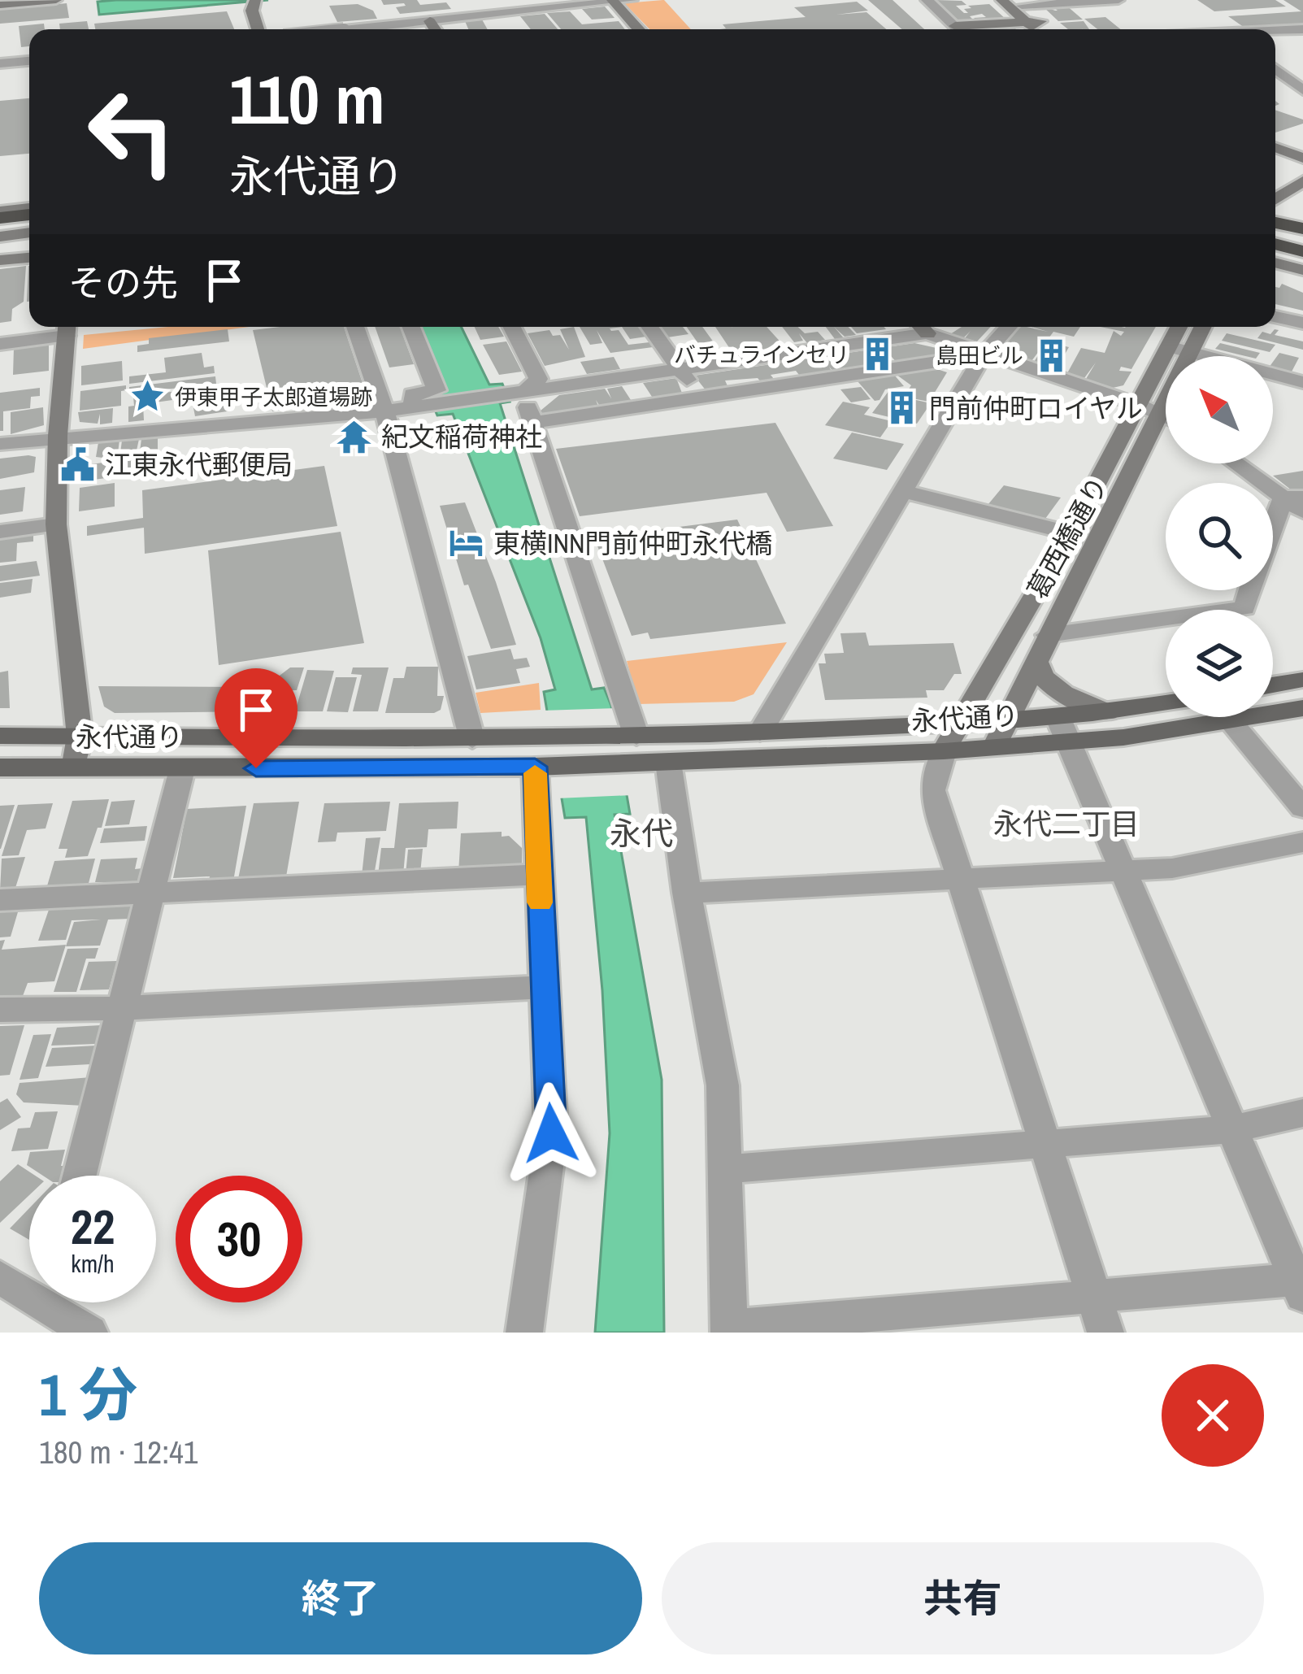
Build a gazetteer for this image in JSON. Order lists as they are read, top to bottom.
{
  "streets": {
    "main road": ["葛西橋通り", "永代通り"]
  },
  "crossings": [
    ["葛西橋通り", "永代通り"]
  ],
  "districts": ["永代二丁目", "永代"],
  "places": {
    "building": ["バチュラインセリ", "島田ビル", "門前仲町ロイヤル"],
    "place": ["伊東甲子太郎道場跡"],
    "temple": ["紀文稲荷神社"],
    "public building": ["江東永代郵便局"],
    "hotel": ["東横INN門前仲町永代橋"]
  },
  "north": "top left",
  "page": {
    "turn": ["110 m", "永代通り"],
    "then": "その先",
    "speed": "22 km/h",
    "limit": "30",
    "heading": ["1 分", "180 m · 12:41"],
    "buttons": ["終了", "共有"]
  }
}
